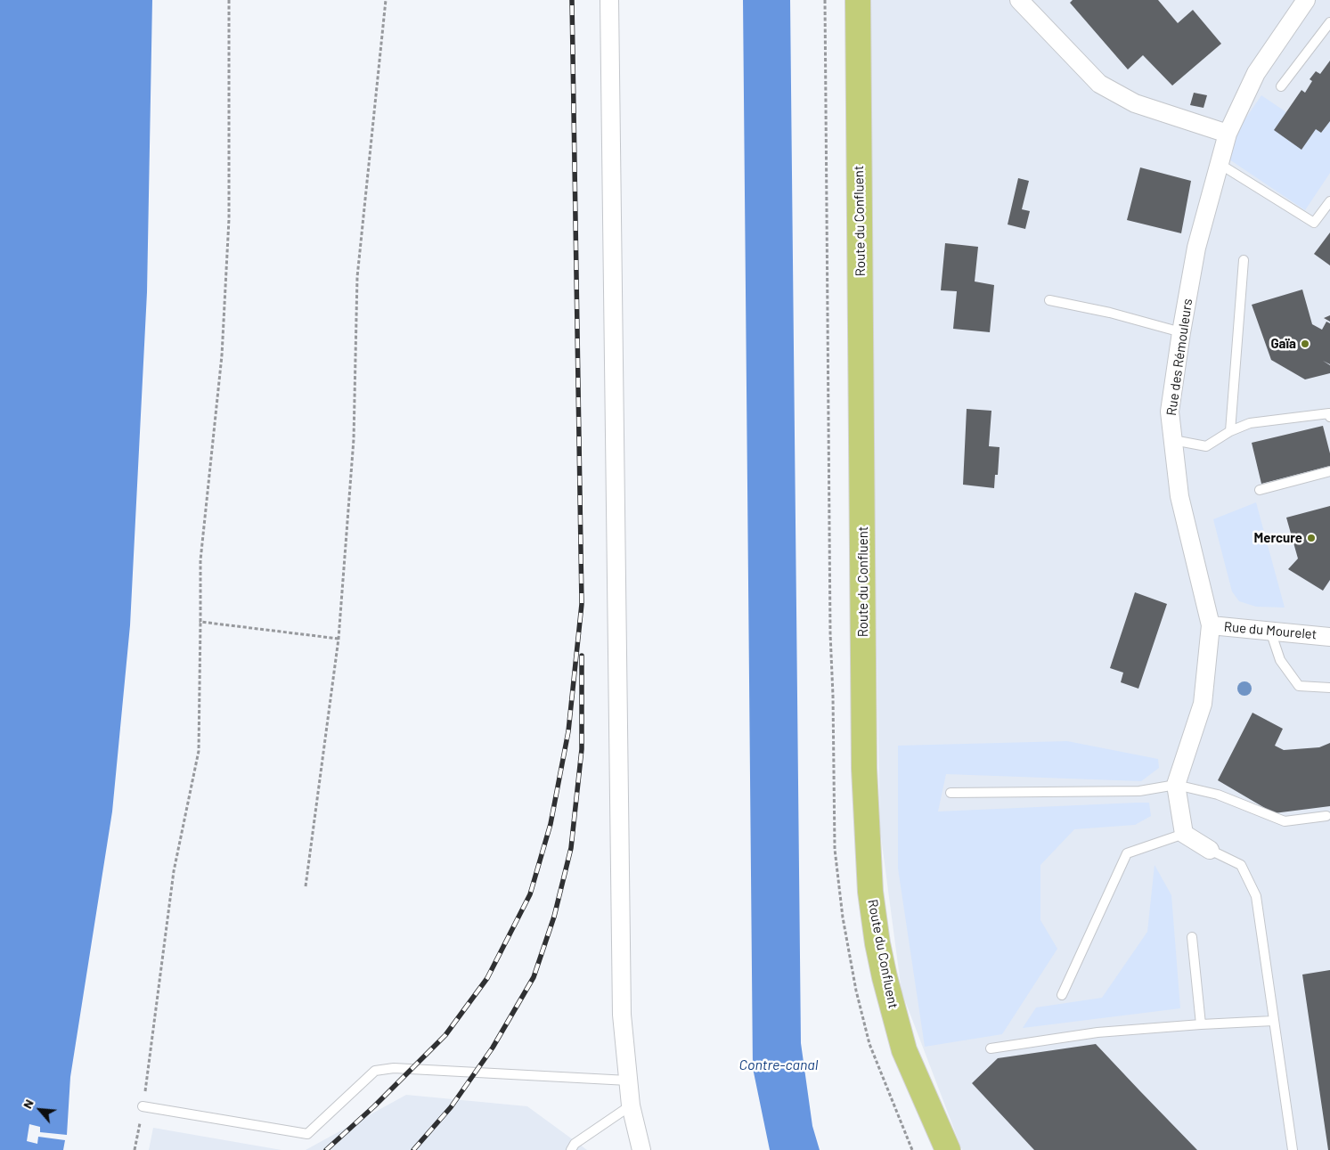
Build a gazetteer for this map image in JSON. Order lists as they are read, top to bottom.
{
  "streets": {
    "main road": ["Route du Confluent"],
    "street": ["Rue des Rémouleurs", "Rue du Mourelet"]
  },
  "crossings": [
    ["Rue des Rémouleurs", "Rue du Mourelet"]
  ],
  "water": ["Contre-canal"],
  "places": ["Gaïa", "Mercure"],
  "north": "top left"
}
